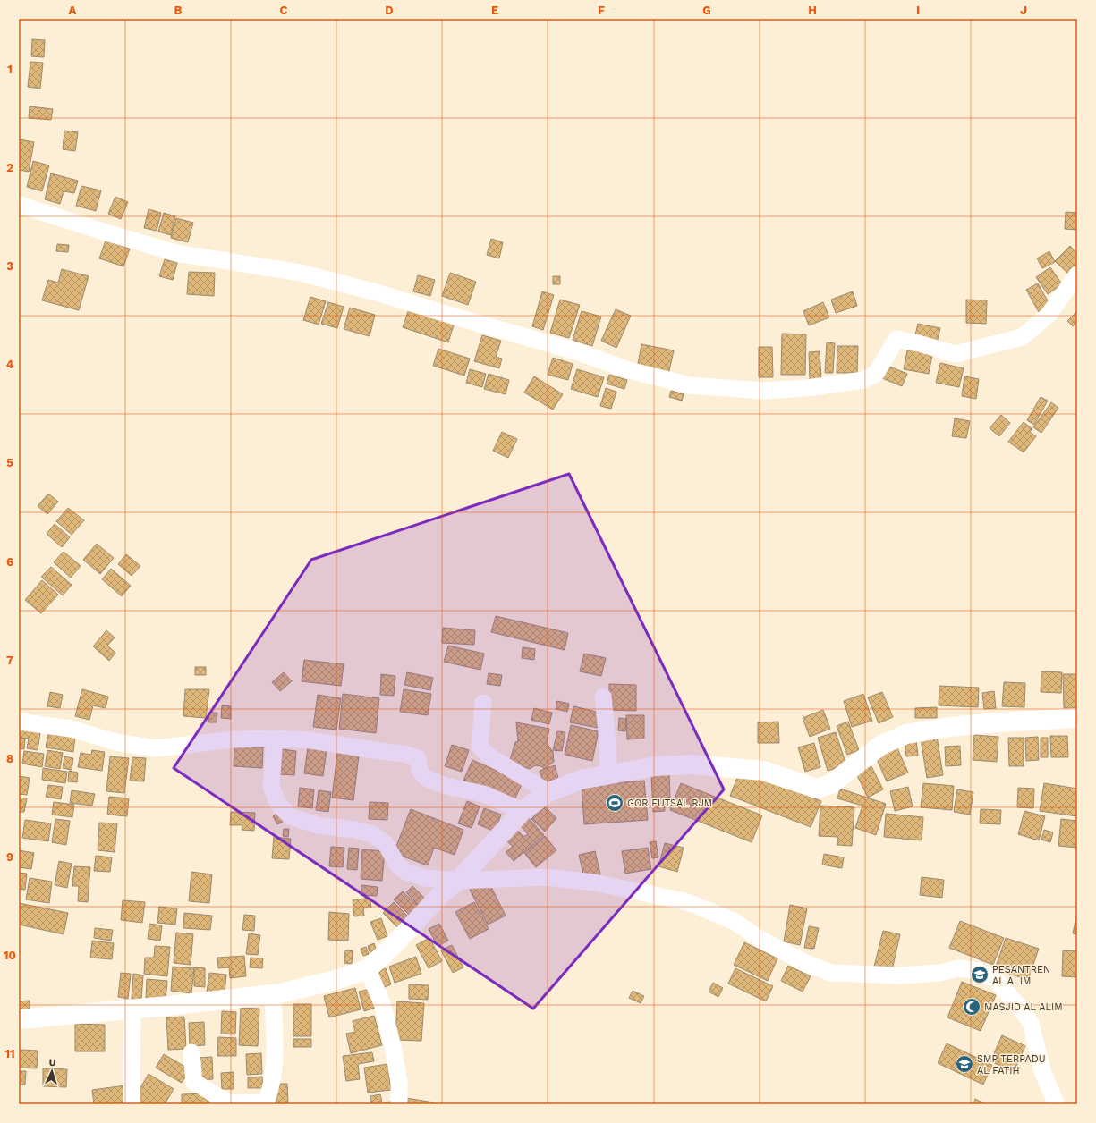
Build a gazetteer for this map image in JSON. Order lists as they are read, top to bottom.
{
  "places": {
    "sports": ["GOR FUTSAL RJM"],
    "school or university": ["PESANTREN AL ALIM", "SMP TERPADU AL FATIH"],
    "mosque": ["MASJID AL ALIM"]
  },
  "north": "top",
  "grid": {
    "columns": [
      "A",
      "B",
      "C",
      "D",
      "E",
      "F",
      "G",
      "H",
      "I",
      "J"
    ],
    "rows": [
      "1",
      "2",
      "3",
      "4",
      "5",
      "6",
      "7",
      "8",
      "9",
      "10",
      "11"
    ]
  }
}
